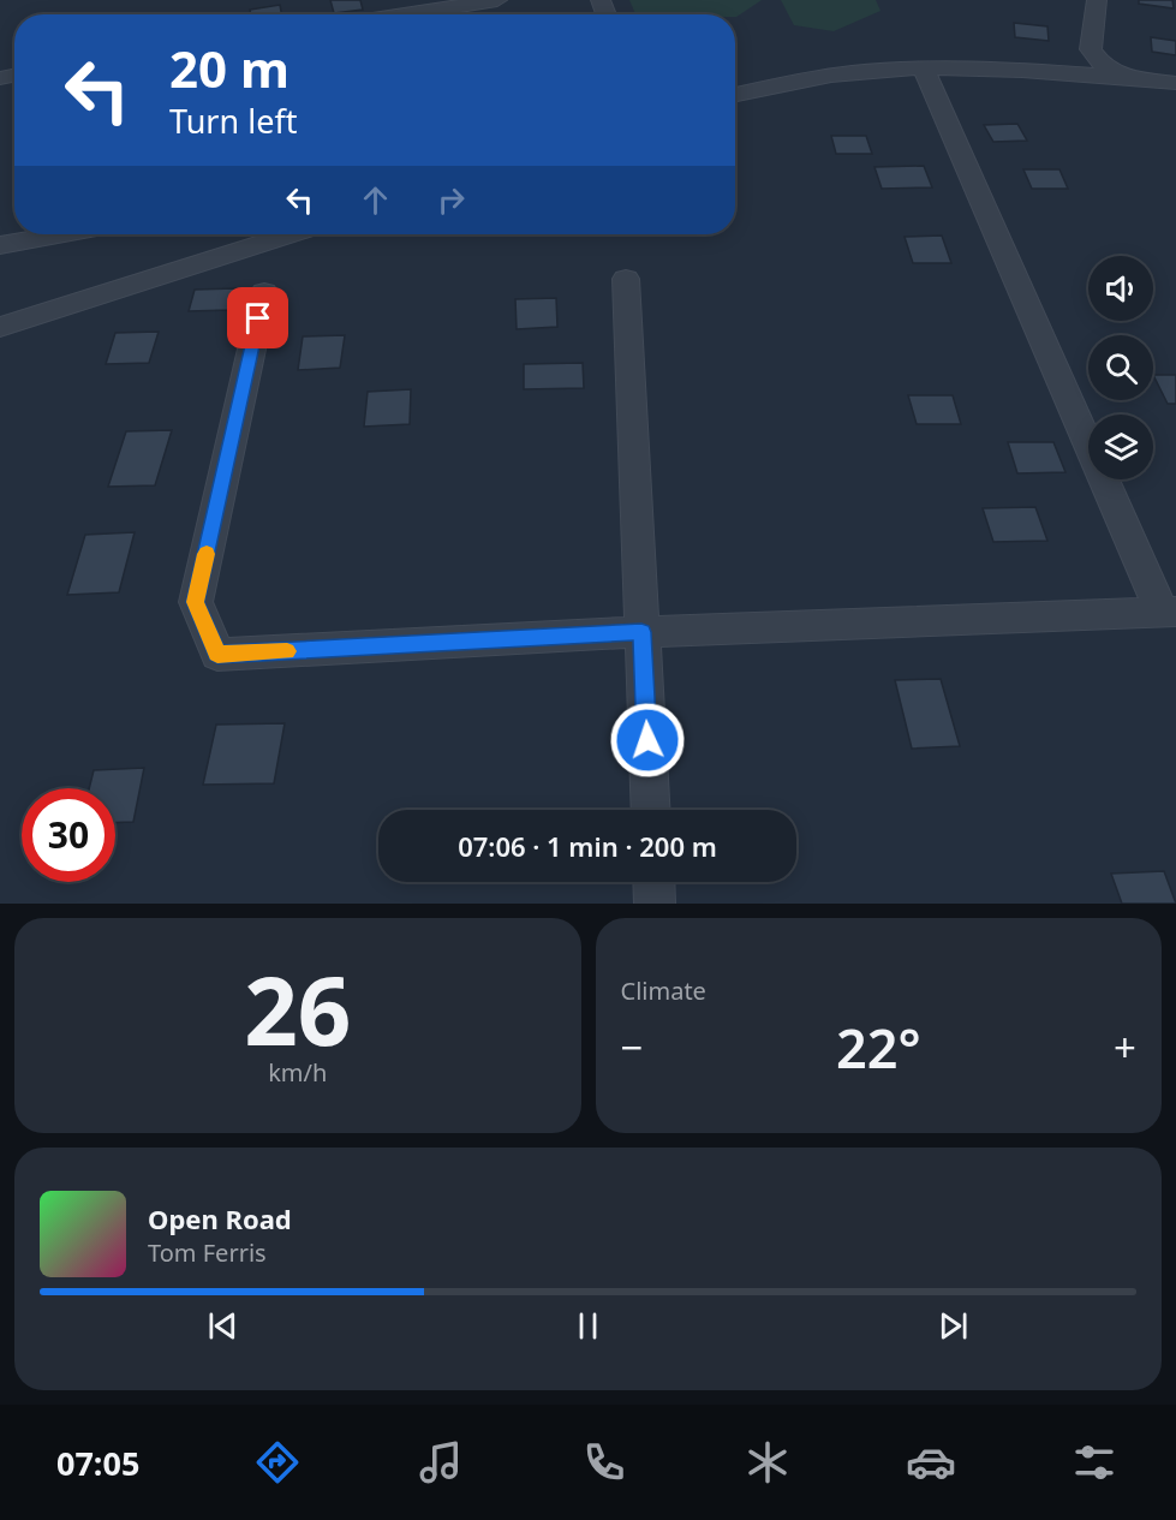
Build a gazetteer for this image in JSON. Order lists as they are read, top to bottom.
{
  "page": {
    "turn": ["20 m", "Turn left"],
    "limit": "30",
    "trip": "07:06 · 1 min · 200 m",
    "tile": [
      ["26", "km/h"],
      "Climate"
    ],
    "heat": ["−", "22°", "+"],
    "song": ["Open Road", "Tom Ferris"],
    "tabs": "07:05"
  }
}
